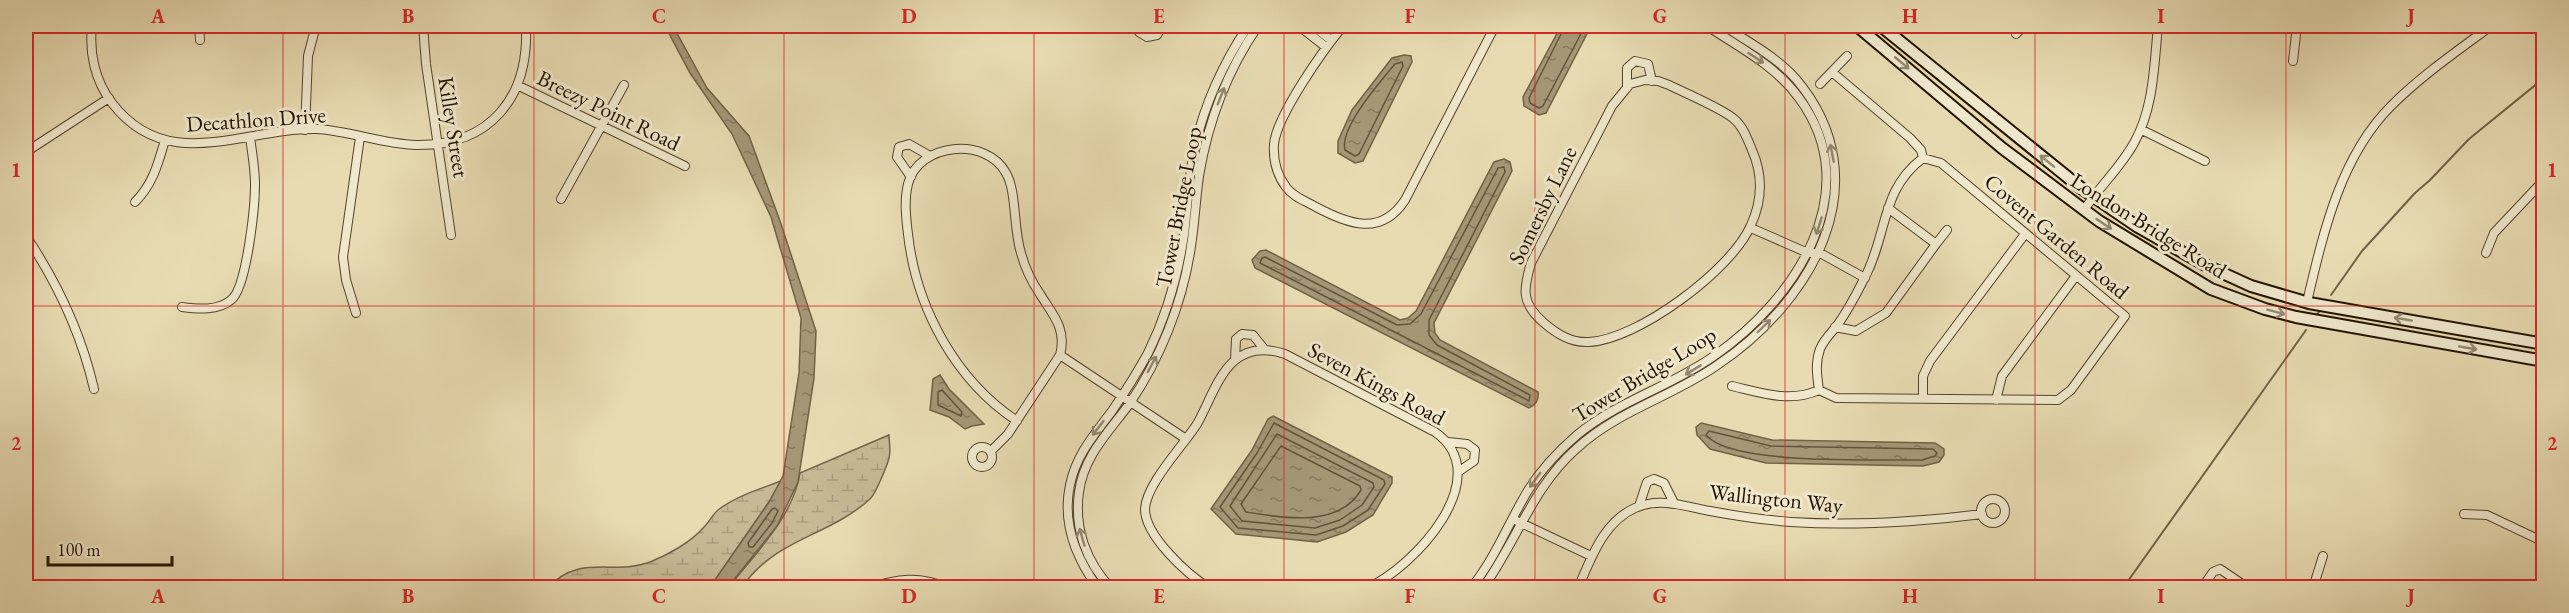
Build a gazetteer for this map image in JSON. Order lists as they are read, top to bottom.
{
  "streets": {
    "main road": ["London Bridge Road"],
    "street": [
      "Breezy Point Road",
      "Decathlon Drive",
      "Killey Street",
      "Somersby Lane",
      "Tower Bridge Loop",
      "Covent Garden Road",
      "Seven Kings Road",
      "Wallington Way"
    ]
  },
  "crossings": [
    ["Breezy Point Road", "Decathlon Drive"],
    ["Decathlon Drive", "Killey Street"]
  ],
  "scale_bar": "100 m",
  "grid": {
    "columns": [
      "A",
      "B",
      "C",
      "D",
      "E",
      "F",
      "G",
      "H",
      "I",
      "J"
    ],
    "rows": ["1", "2"]
  }
}
